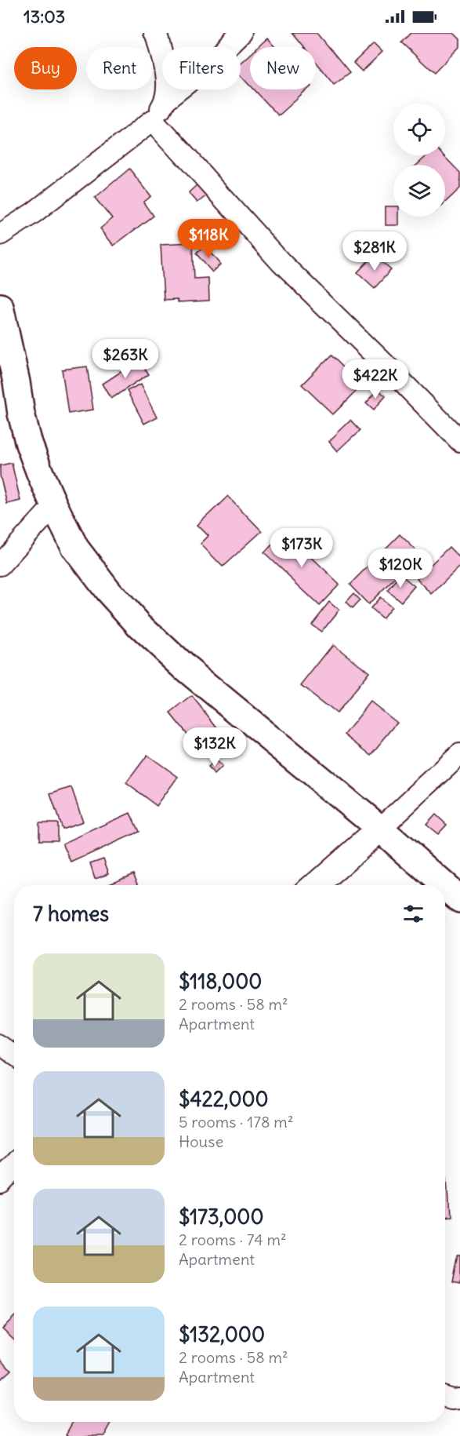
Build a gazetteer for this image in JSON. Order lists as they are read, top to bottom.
{
  "page": {
    "status": "13:03",
    "chip": [
      "Buy",
      "Rent",
      "Filters",
      "New"
    ],
    "price": [
      "$118K",
      "$281K",
      "$263K",
      "$422K",
      "$173K",
      "$120K",
      "$132K"
    ],
    "heading": "7 homes",
    "list": [
      {
        "name": "$118,000",
        "note": "2 rooms · 58 m² · Apartment"
      },
      {
        "name": "$422,000",
        "note": "5 rooms · 178 m² · House"
      },
      {
        "name": "$173,000",
        "note": "2 rooms · 74 m² · Apartment"
      },
      {
        "name": "$132,000",
        "note": "2 rooms · 58 m² · Apartment"
      }
    ]
  }
}
